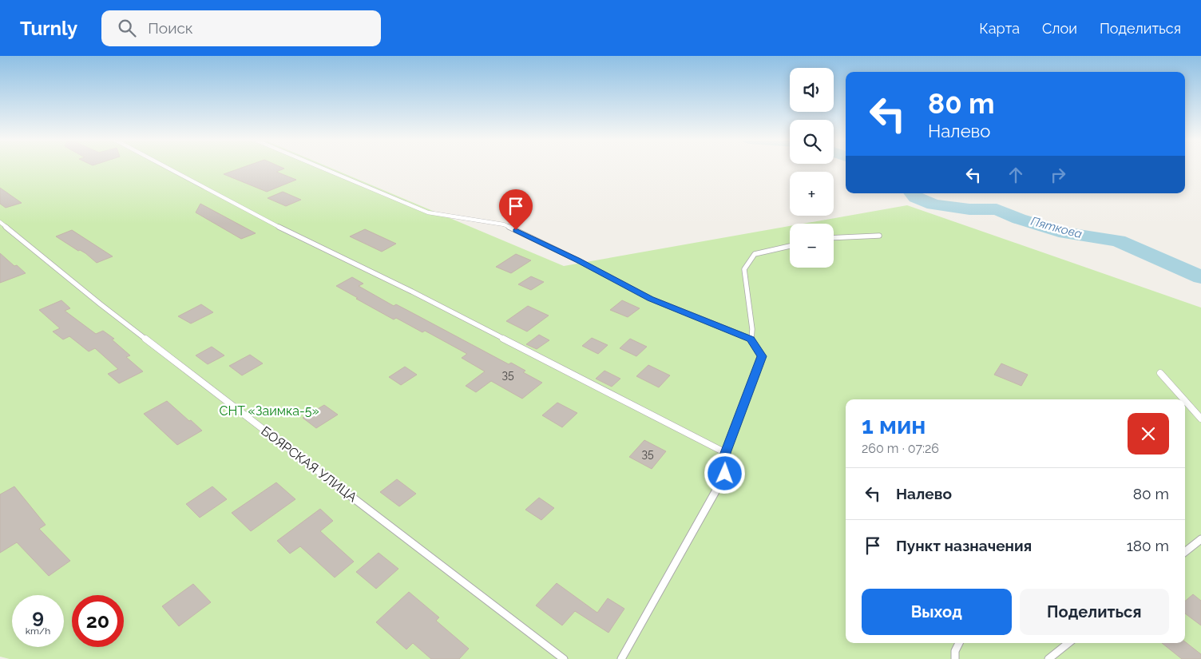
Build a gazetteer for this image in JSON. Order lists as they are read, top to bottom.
{
  "streets": {
    "lane": ["БОЯРСКАЯ УЛИЦА"]
  },
  "water": ["Пяткова"],
  "parks": ["СНТ «Заимка-5»"],
  "house_numbers": ["35", "35"],
  "page": {
    "header": "Turnly",
    "search": "Поиск",
    "nav": ["Карта", "Слои", "Поделиться"],
    "map_buttons": ["+", "−"],
    "turn": ["80 m", "Налево"],
    "heading": ["1 мин", "260 m · 07:26"],
    "list": [
      {
        "name": "Налево",
        "value": "80 m"
      },
      {
        "name": "Пункт назначения",
        "value": "180 m"
      }
    ],
    "buttons": ["Выход", "Поделиться"],
    "speed": "9 km/h",
    "limit": "20"
  }
}
